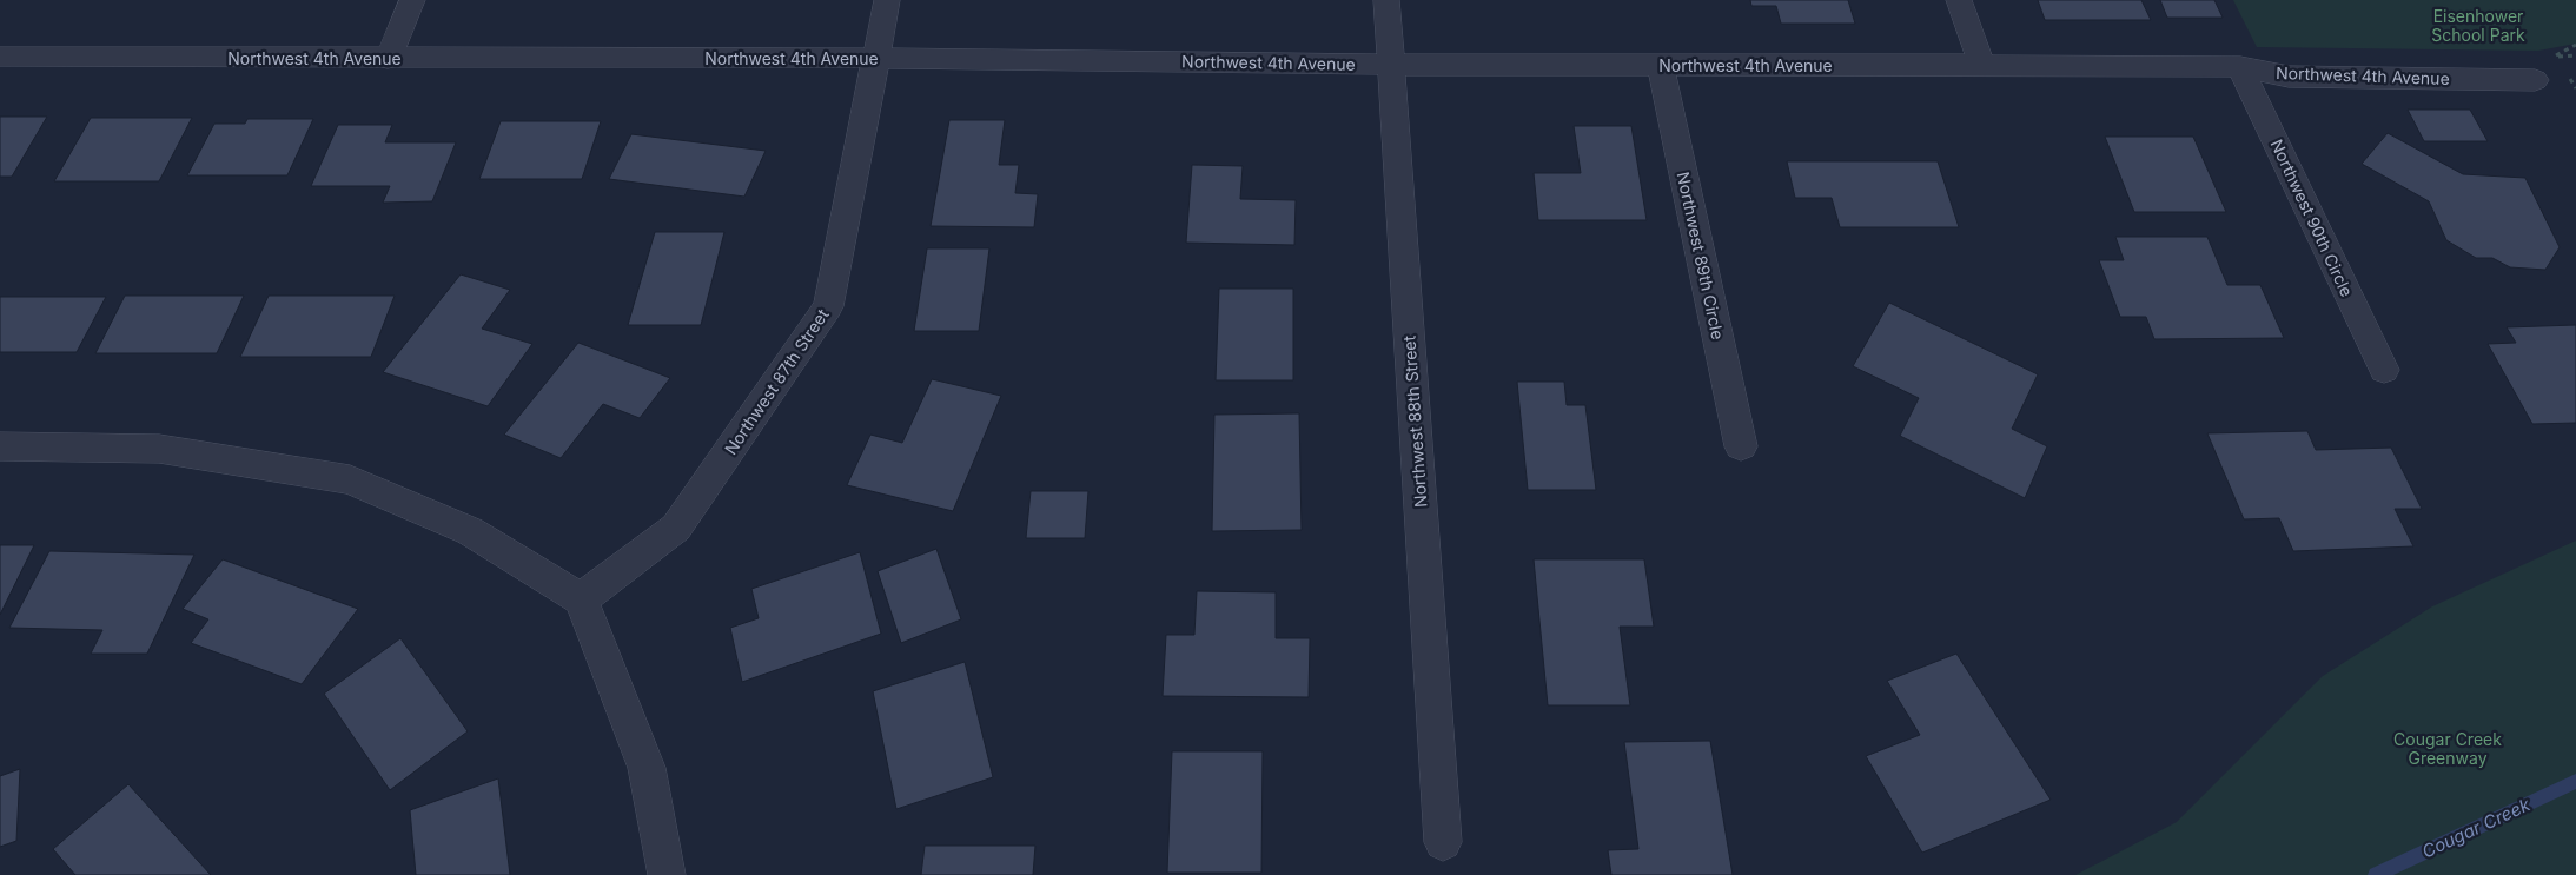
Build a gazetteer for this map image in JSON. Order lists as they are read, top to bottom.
{
  "streets": {
    "street": [
      "Northwest 4th Avenue",
      "Northwest 90th Circle",
      "Northwest 89th Circle",
      "Northwest 87th Street",
      "Northwest 88th Street"
    ]
  },
  "crossings": [
    ["Northwest 4th Avenue", "Northwest 90th Circle"],
    ["Northwest 4th Avenue", "Northwest 89th Circle"],
    ["Northwest 4th Avenue", "Northwest 87th Street"],
    ["Northwest 4th Avenue", "Northwest 88th Street"]
  ],
  "water": ["Cougar Creek"],
  "parks": ["Eisenhower School Park", "Cougar Creek Greenway"]
}
